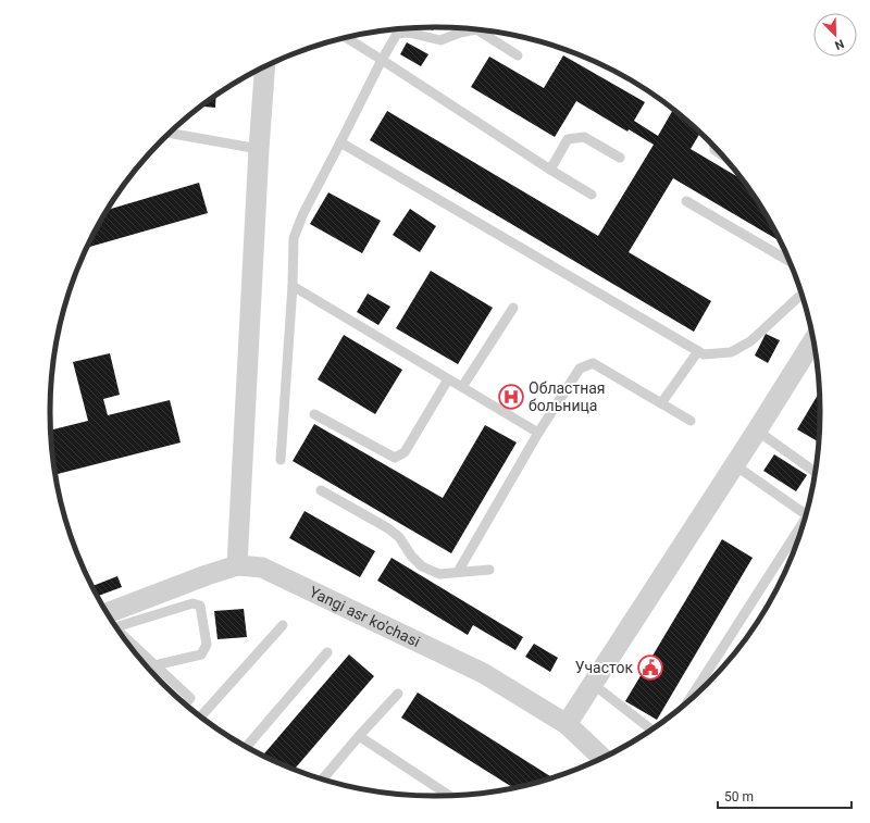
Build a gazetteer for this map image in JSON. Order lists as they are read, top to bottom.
{
  "streets": {
    "street": ["Yangi asr ko'chasi"]
  },
  "places": {
    "hospital": ["Областная больница"],
    "public building": ["Участок"]
  },
  "scale_bar": "50 m",
  "north": "bottom right"
}
